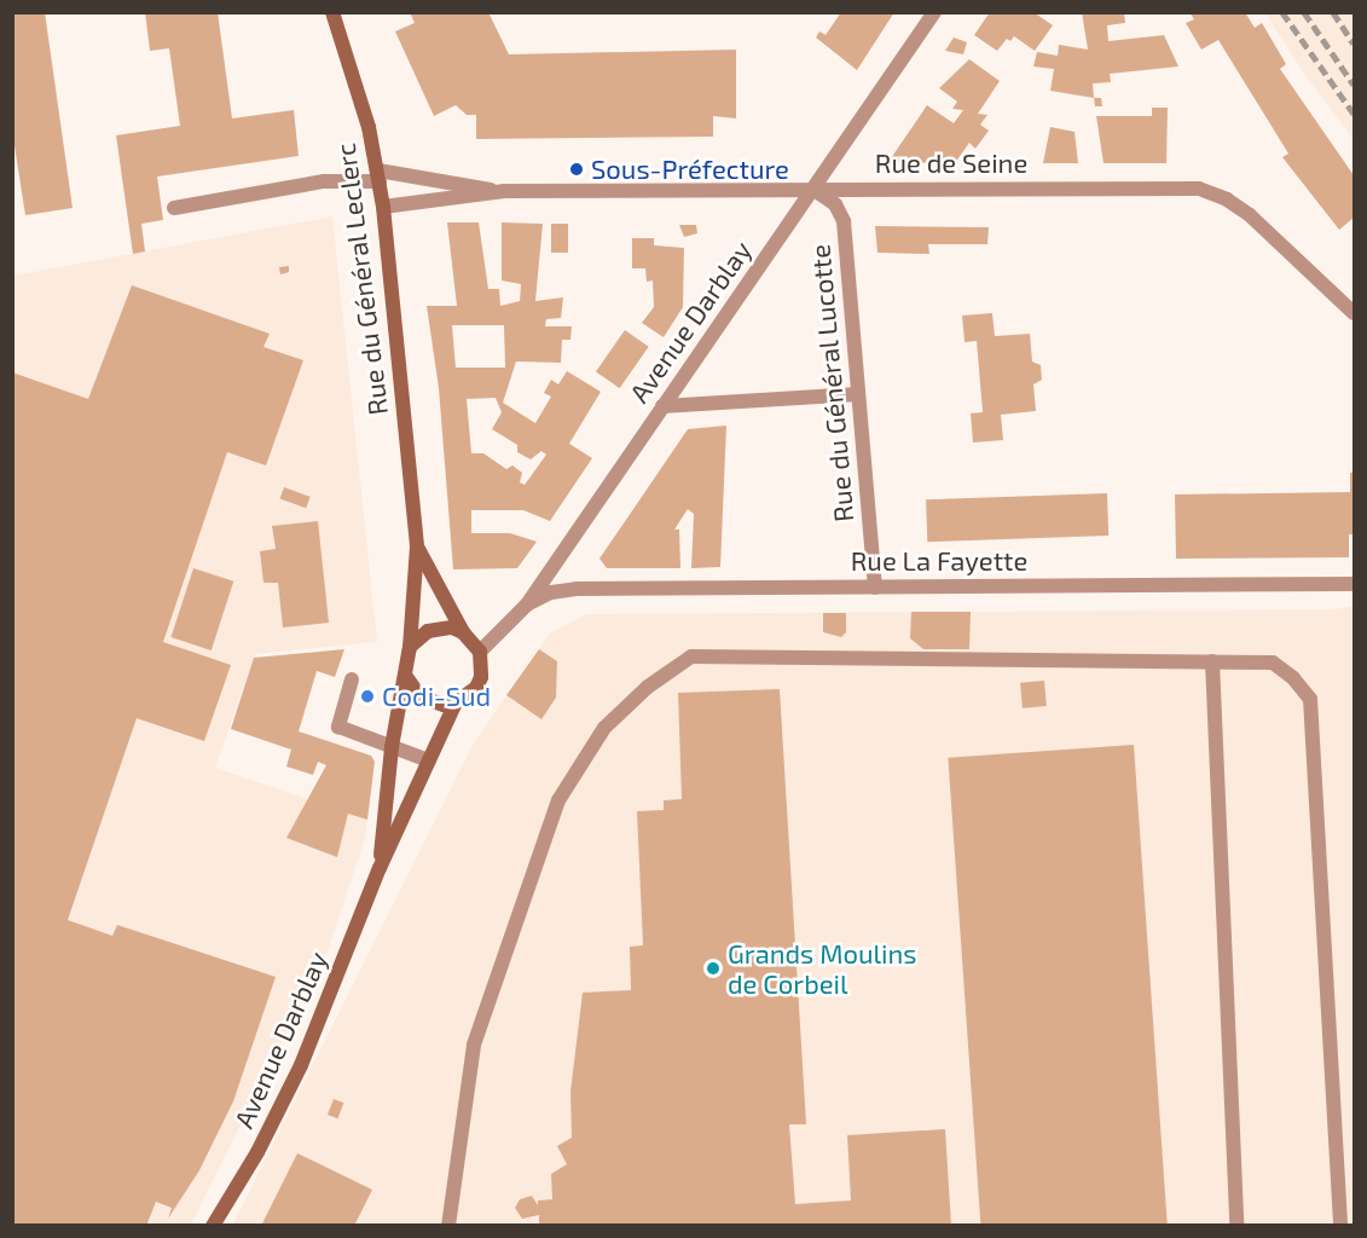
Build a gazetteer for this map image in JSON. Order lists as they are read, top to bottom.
{
  "streets": {
    "main road": ["Rue du Général Leclerc", "Avenue Darblay"],
    "street": ["Rue de Seine", "Rue du Général Lucotte", "Rue La Fayette"]
  },
  "crossings": [
    ["Rue de Seine", "Rue du Général Leclerc"],
    ["Rue de Seine", "Avenue Darblay"],
    ["Rue de Seine", "Rue du Général Lucotte"],
    ["Rue du Général Leclerc", "Avenue Darblay"],
    ["Avenue Darblay", "Rue du Général Lucotte"],
    ["Avenue Darblay", "Rue La Fayette"],
    ["Rue du Général Lucotte", "Rue La Fayette"]
  ],
  "places": ["Sous-Préfecture", "Codi-Sud", "Grands Moulins de Corbeil"]
}
